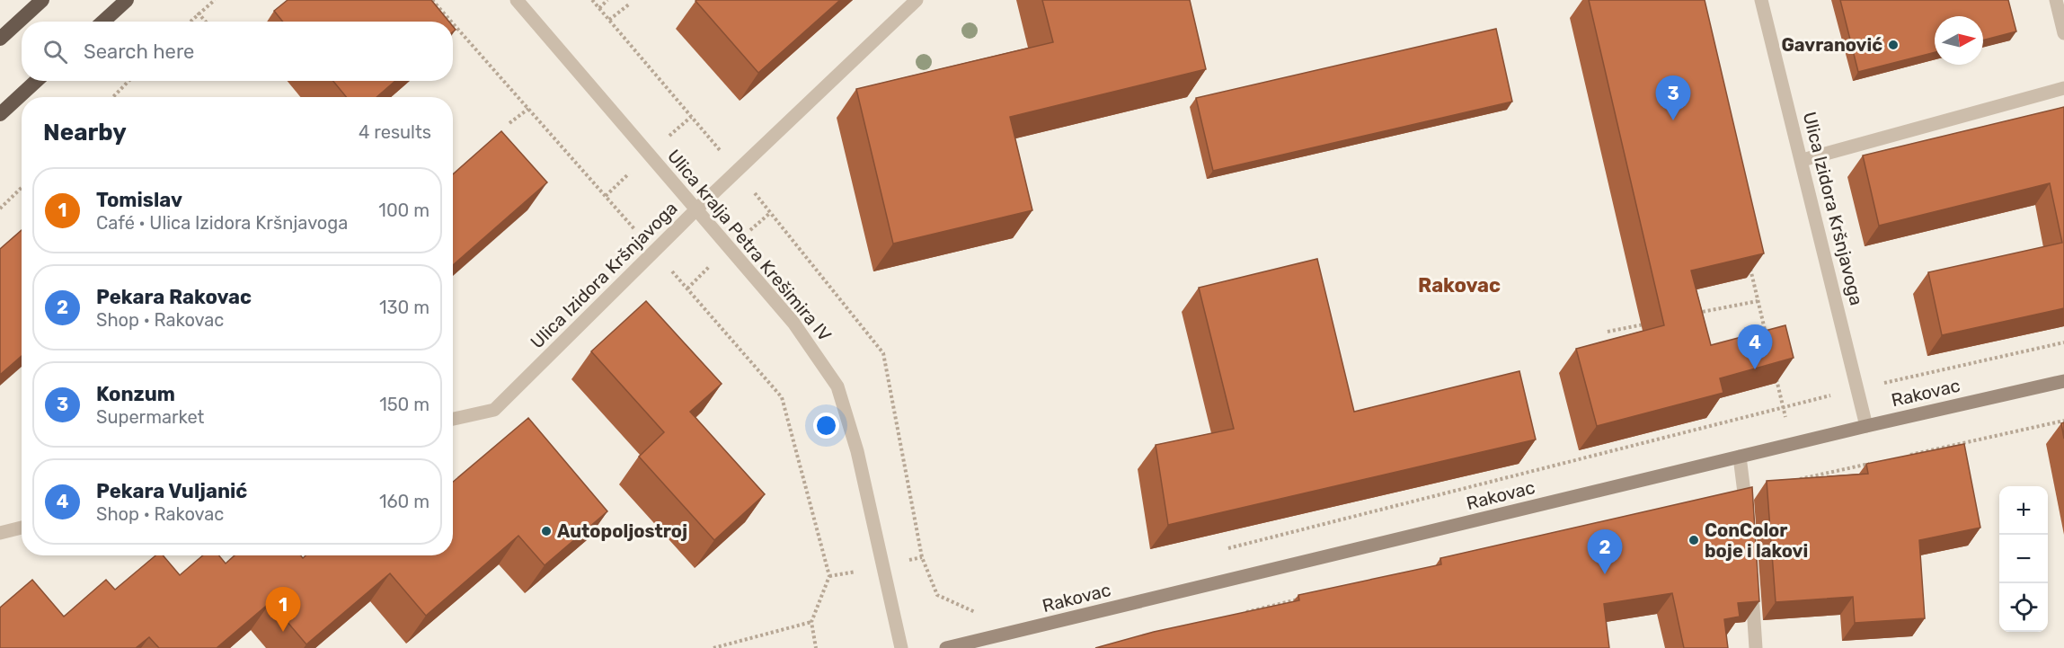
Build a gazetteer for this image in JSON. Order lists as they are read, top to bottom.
{
  "streets": {
    "main road": ["Rakovac"],
    "street": ["Ulica Izidora Kršnjavoga", "Ulica kralja Petra Krešimira IV"]
  },
  "crossings": [
    ["Ulica Izidora Kršnjavoga", "Ulica kralja Petra Krešimira IV"],
    ["Ulica Izidora Kršnjavoga", "Rakovac"]
  ],
  "districts": ["Rakovac"],
  "places": ["Gavranović", "Autopoljostroj", "ConColor boje i lakovi"],
  "north": "right",
  "page": {
    "search": "Search here",
    "pins": [
      "3",
      "4",
      "2",
      "1"
    ],
    "heading": ["Nearby", "4 results"],
    "list": [
      {
        "mark": "1",
        "name": "Tomislav",
        "note": "Café · Ulica Izidora Kršnjavoga",
        "value": "100 m"
      },
      {
        "mark": "2",
        "name": "Pekara Rakovac",
        "note": "Shop · Rakovac",
        "value": "130 m"
      },
      {
        "mark": "3",
        "name": "Konzum",
        "note": "Supermarket",
        "value": "150 m"
      },
      {
        "mark": "4",
        "name": "Pekara Vuljanić",
        "note": "Shop · Rakovac",
        "value": "160 m"
      }
    ],
    "map_buttons": ["+", "−"]
  }
}
